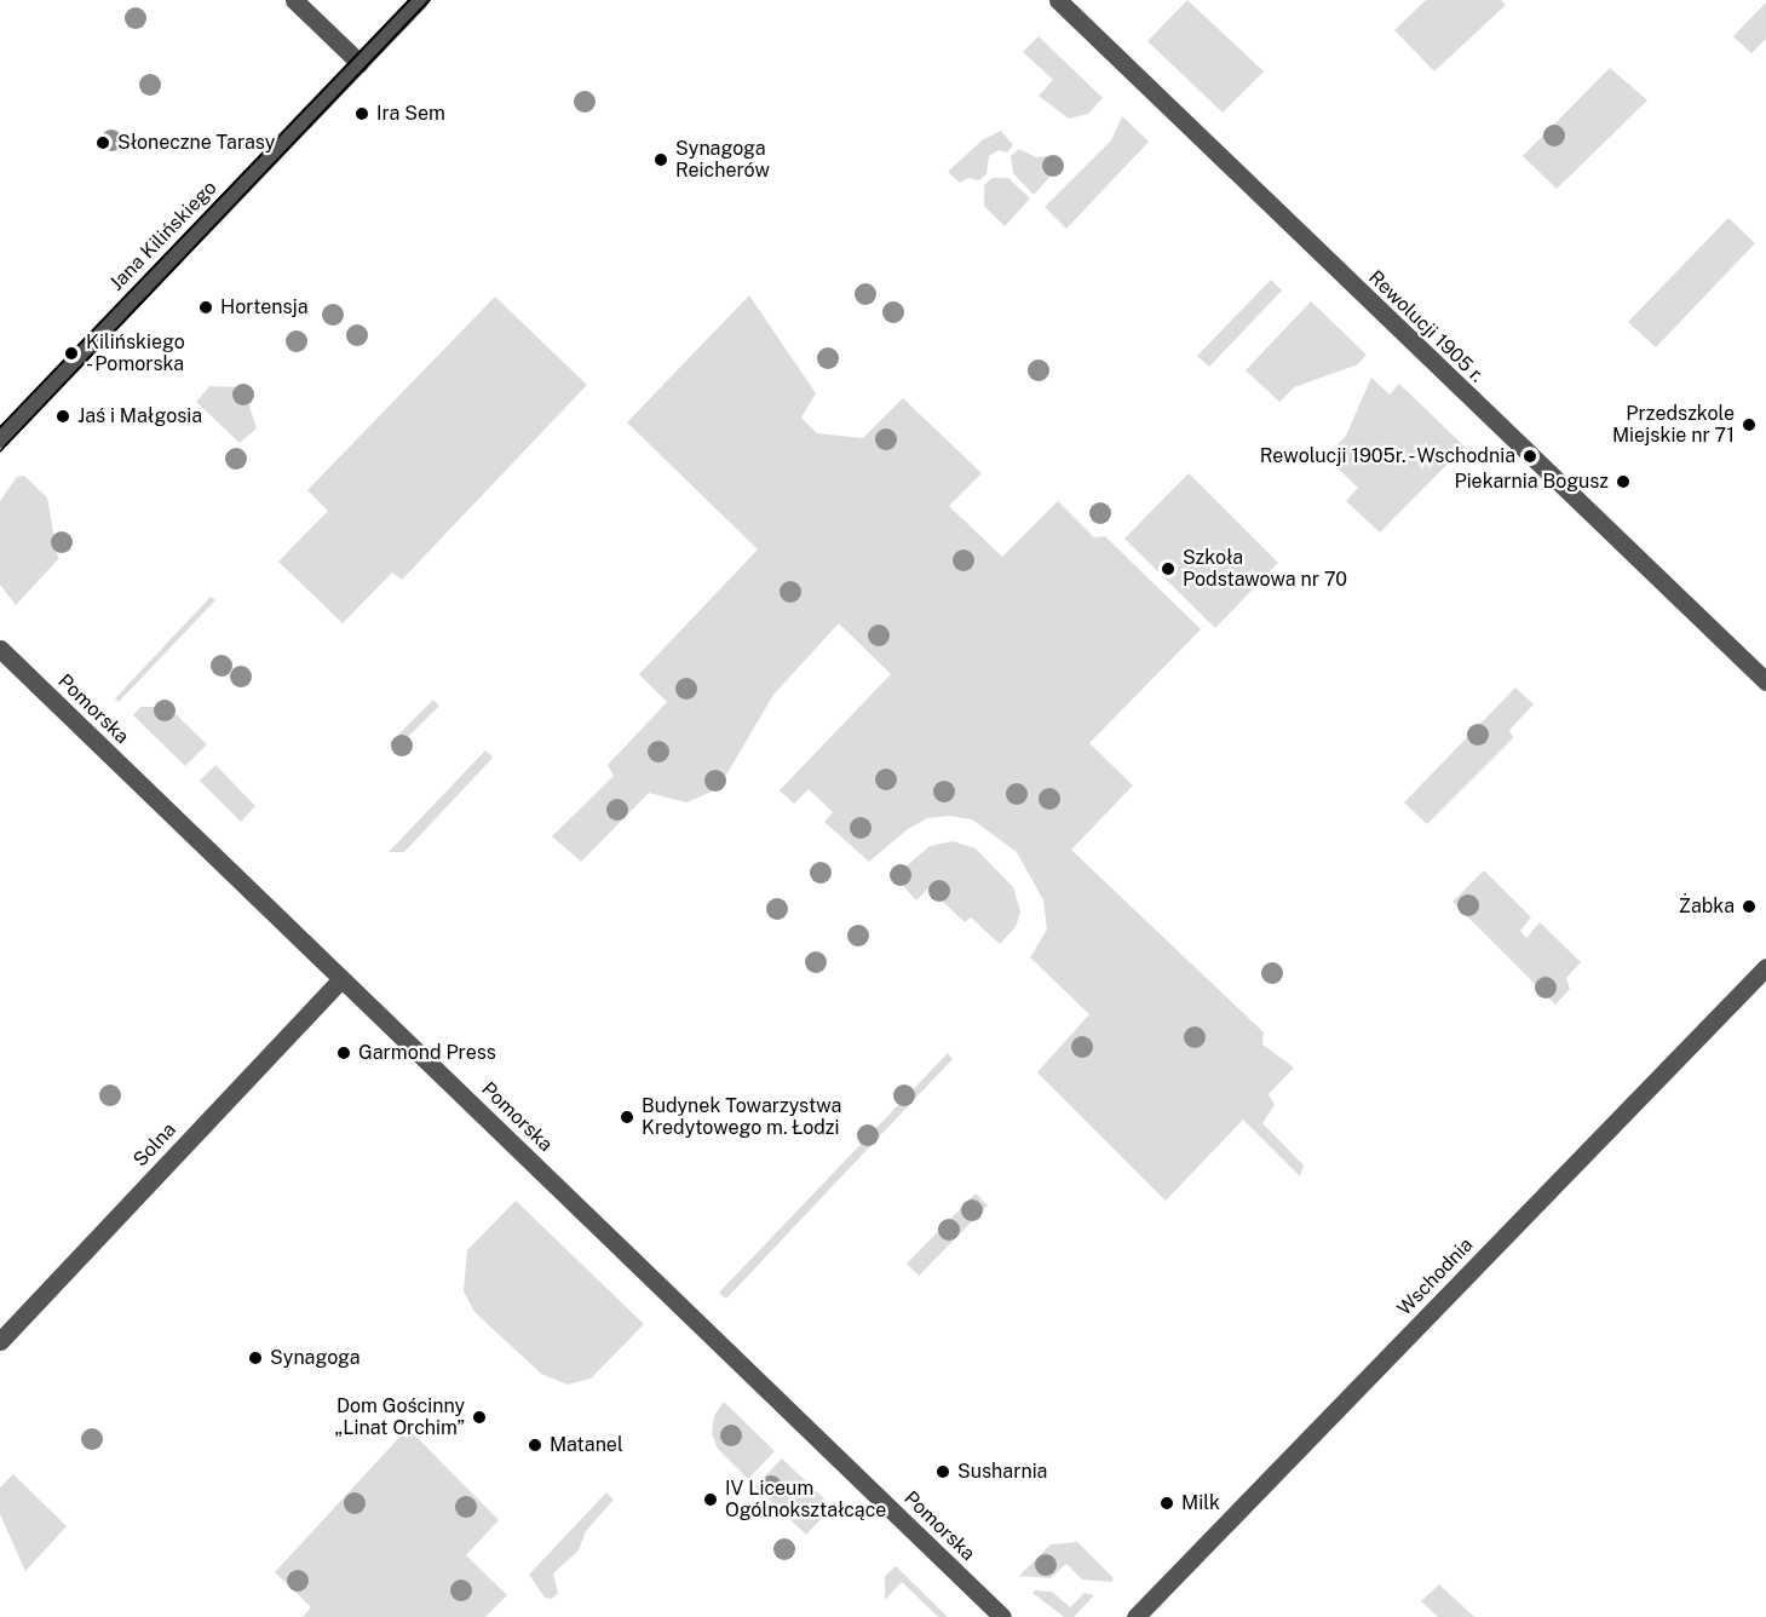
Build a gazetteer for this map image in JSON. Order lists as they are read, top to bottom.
{
  "streets": {
    "street": [
      "Jana Kilińskiego",
      "Rewolucji 1905 r.",
      "Pomorska",
      "Solna",
      "Wschodnia"
    ]
  },
  "crossings": [
    ["Pomorska", "Solna"]
  ],
  "places": [
    "Ira Sem",
    "Słoneczne Tarasy",
    "Synagoga Reicherów",
    "Hortensja",
    "Kilińskiego - Pomorska",
    "Jaś i Małgosia",
    "Przedszkole Miejskie nr 71",
    "Rewolucji 1905r. - Wschodnia",
    "Piekarnia Bogusz",
    "Szkoła Podstawowa nr 70",
    "Żabka",
    "Garmond Press",
    "Budynek Towarzystwa Kredytowego m. Łodzi",
    "Synagoga",
    "Dom Gościnny „Linat Orchim”",
    "Matanel",
    "Susharnia",
    "IV Liceum Ogólnokształcące",
    "Milk"
  ]
}
